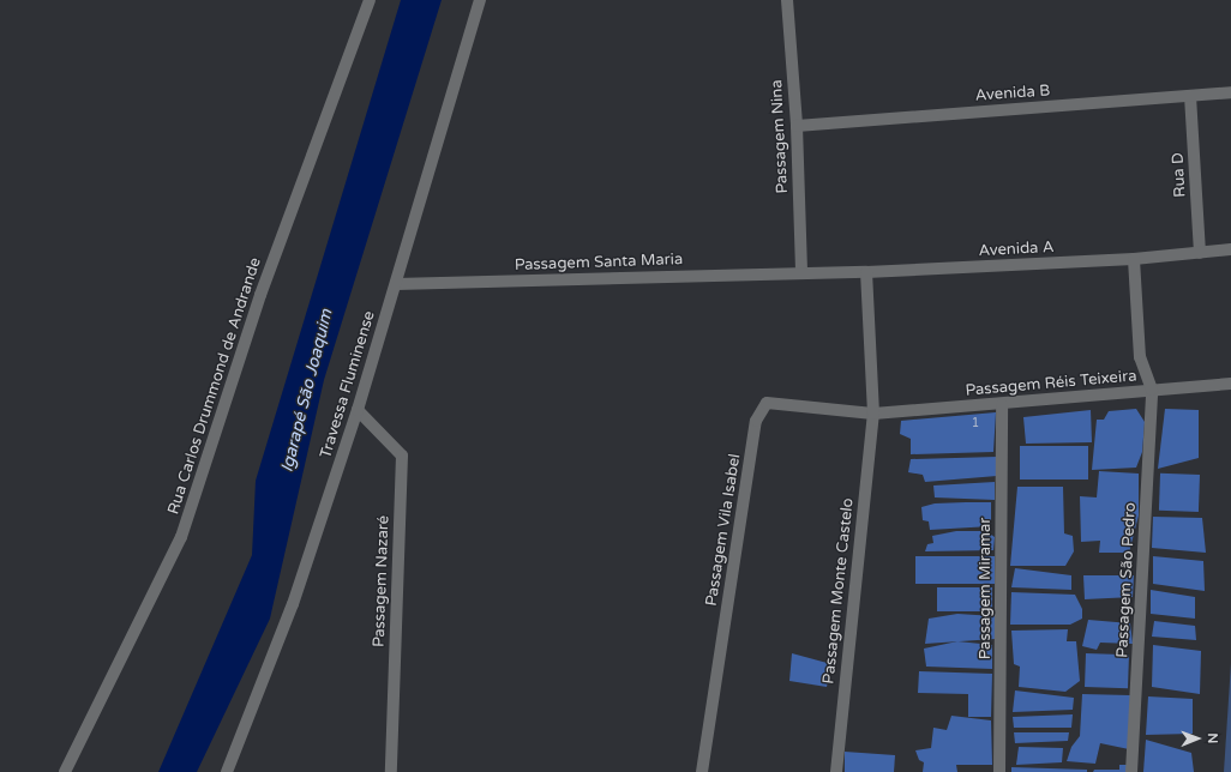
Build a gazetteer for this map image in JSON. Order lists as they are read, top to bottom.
{
  "streets": {
    "street": [
      "Avenida B",
      "Passagem Nina",
      "Rua D",
      "Avenida A",
      "Passagem Santa Maria",
      "Passagem Réis Teixeira",
      "Travessa Fluminense",
      "Rua Carlos Drummond de Andrande",
      "Passagem Vila Isabel",
      "Passagem São Pedro",
      "Passagem Nazaré",
      "Passagem Miramar",
      "Passagem Monte Castelo"
    ]
  },
  "crossings": [
    ["Avenida B", "Passagem Nina"],
    ["Avenida B", "Rua D"],
    ["Passagem Nina", "Avenida A"],
    ["Passagem Nina", "Passagem Santa Maria"],
    ["Rua D", "Avenida A"],
    ["Avenida A", "Passagem Santa Maria"],
    ["Avenida A", "Passagem Monte Castelo"],
    ["Passagem Santa Maria", "Travessa Fluminense"],
    ["Passagem Réis Teixeira", "Passagem Vila Isabel"],
    ["Passagem Réis Teixeira", "Passagem São Pedro"],
    ["Passagem Réis Teixeira", "Passagem Miramar"],
    ["Passagem Réis Teixeira", "Passagem Monte Castelo"],
    ["Travessa Fluminense", "Passagem Nazaré"],
    ["Passagem Vila Isabel", "Passagem Monte Castelo"]
  ],
  "water": ["Igarapé São Joaquim"],
  "house_numbers": ["1"],
  "north": "right"
}
